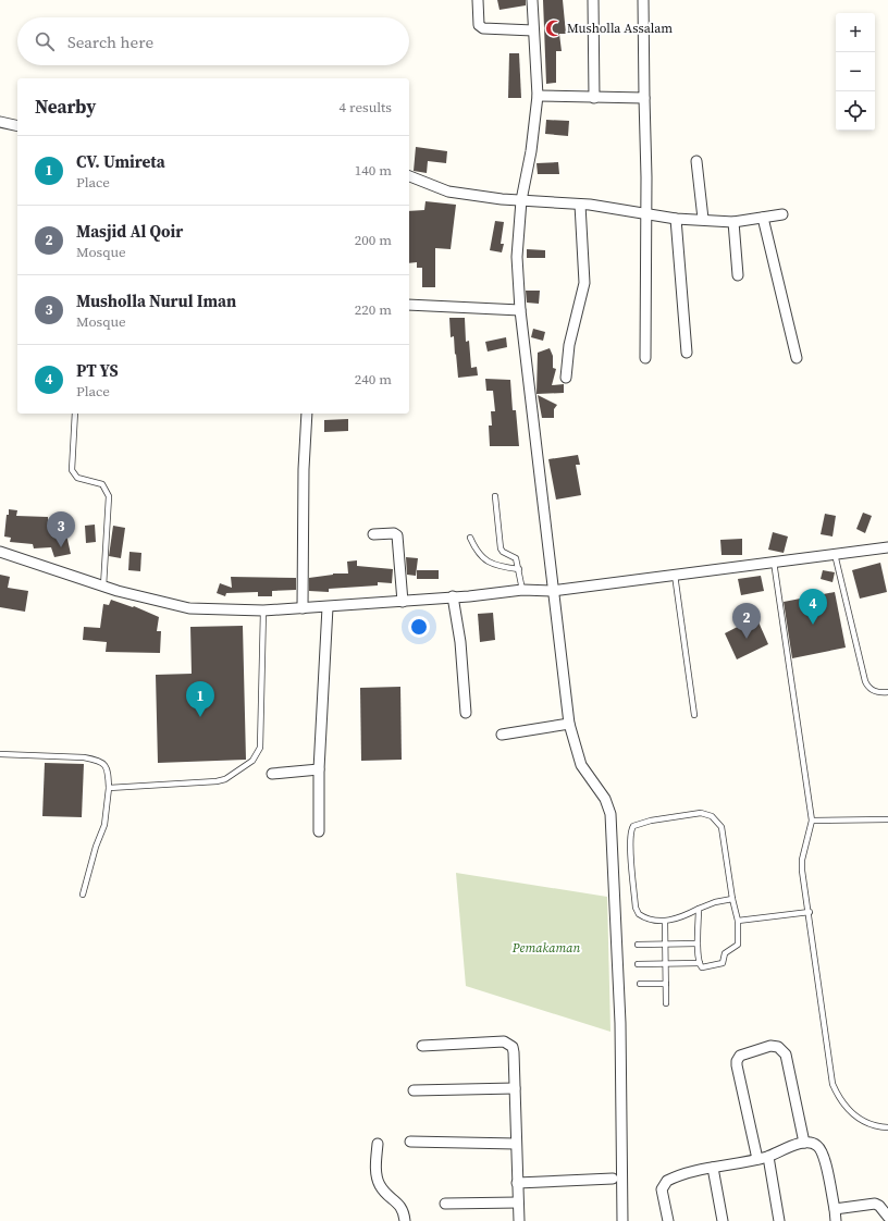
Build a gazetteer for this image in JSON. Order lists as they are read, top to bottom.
{
  "parks": ["Pemakaman"],
  "places": {
    "mosque": ["Musholla Assalam"]
  },
  "page": {
    "map_buttons": ["+", "−"],
    "search": "Search here",
    "heading": ["Nearby", "4 results"],
    "list": [
      {
        "mark": "1",
        "name": "CV. Umireta",
        "note": "Place",
        "value": "140 m"
      },
      {
        "mark": "2",
        "name": "Masjid Al Qoir",
        "note": "Mosque",
        "value": "200 m"
      },
      {
        "mark": "3",
        "name": "Musholla Nurul Iman",
        "note": "Mosque",
        "value": "220 m"
      },
      {
        "mark": "4",
        "name": "PT YS",
        "note": "Place",
        "value": "240 m"
      }
    ],
    "pins": [
      "3",
      "4",
      "2",
      "1"
    ]
  }
}
